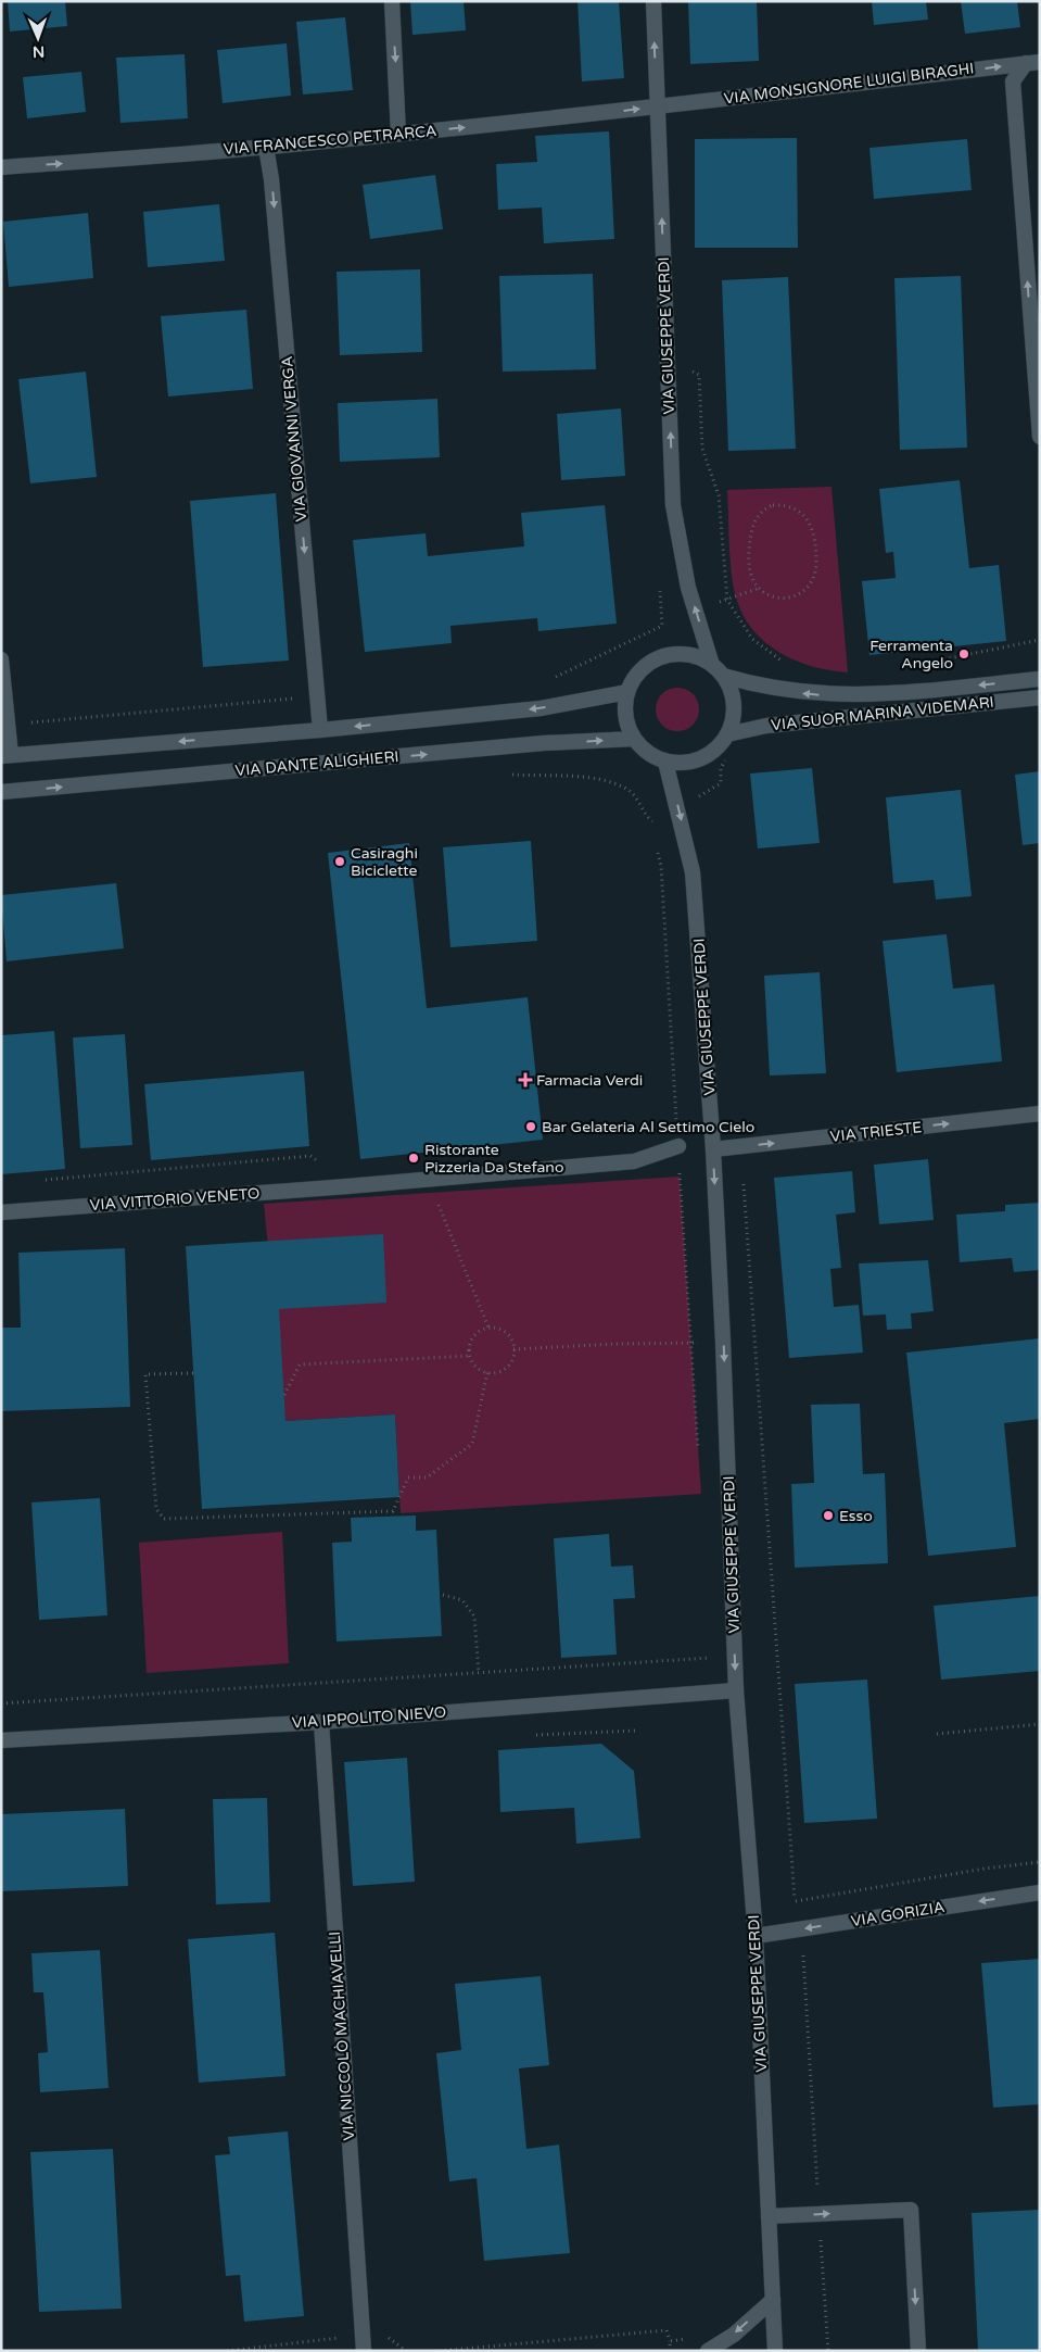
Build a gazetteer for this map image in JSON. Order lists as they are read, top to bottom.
{
  "streets": {
    "street": [
      "VIA MONSIGNORE LUIGI BIRAGHI",
      "VIA FRANCESCO PETRARCA",
      "VIA GIUSEPPE VERDI",
      "VIA GIOVANNI VERGA",
      "VIA SUOR MARINA VIDEMARI",
      "VIA DANTE ALIGHIERI",
      "VIA TRIESTE",
      "VIA VITTORIO VENETO",
      "VIA IPPOLITO NIEVO",
      "VIA GORIZIA",
      "VIA NICCOLÒ MACHIAVELLI"
    ]
  },
  "crossings": [
    ["VIA MONSIGNORE LUIGI BIRAGHI", "VIA FRANCESCO PETRARCA"],
    ["VIA MONSIGNORE LUIGI BIRAGHI", "VIA GIUSEPPE VERDI"],
    ["VIA FRANCESCO PETRARCA", "VIA GIUSEPPE VERDI"],
    ["VIA FRANCESCO PETRARCA", "VIA GIOVANNI VERGA"],
    ["VIA GIUSEPPE VERDI", "VIA SUOR MARINA VIDEMARI"],
    ["VIA GIUSEPPE VERDI", "VIA DANTE ALIGHIERI"],
    ["VIA GIUSEPPE VERDI", "VIA TRIESTE"],
    ["VIA GIUSEPPE VERDI", "VIA IPPOLITO NIEVO"],
    ["VIA GIUSEPPE VERDI", "VIA GORIZIA"],
    ["VIA SUOR MARINA VIDEMARI", "VIA DANTE ALIGHIERI"],
    ["VIA IPPOLITO NIEVO", "VIA NICCOLÒ MACHIAVELLI"]
  ],
  "one_way": [
    "VIA MONSIGNORE LUIGI BIRAGHI",
    "VIA FRANCESCO PETRARCA",
    "VIA GIOVANNI VERGA",
    "VIA TRIESTE",
    "VIA GORIZIA"
  ],
  "places": {
    "other": [
      "Ferramenta Angelo",
      "Casiraghi Biciclette",
      "Bar Gelateria Al Settimo Cielo",
      "Ristorante Pizzeria Da Stefano",
      "Esso"
    ],
    "health": ["Farmacia Verdi"]
  },
  "north": "bottom"
}
